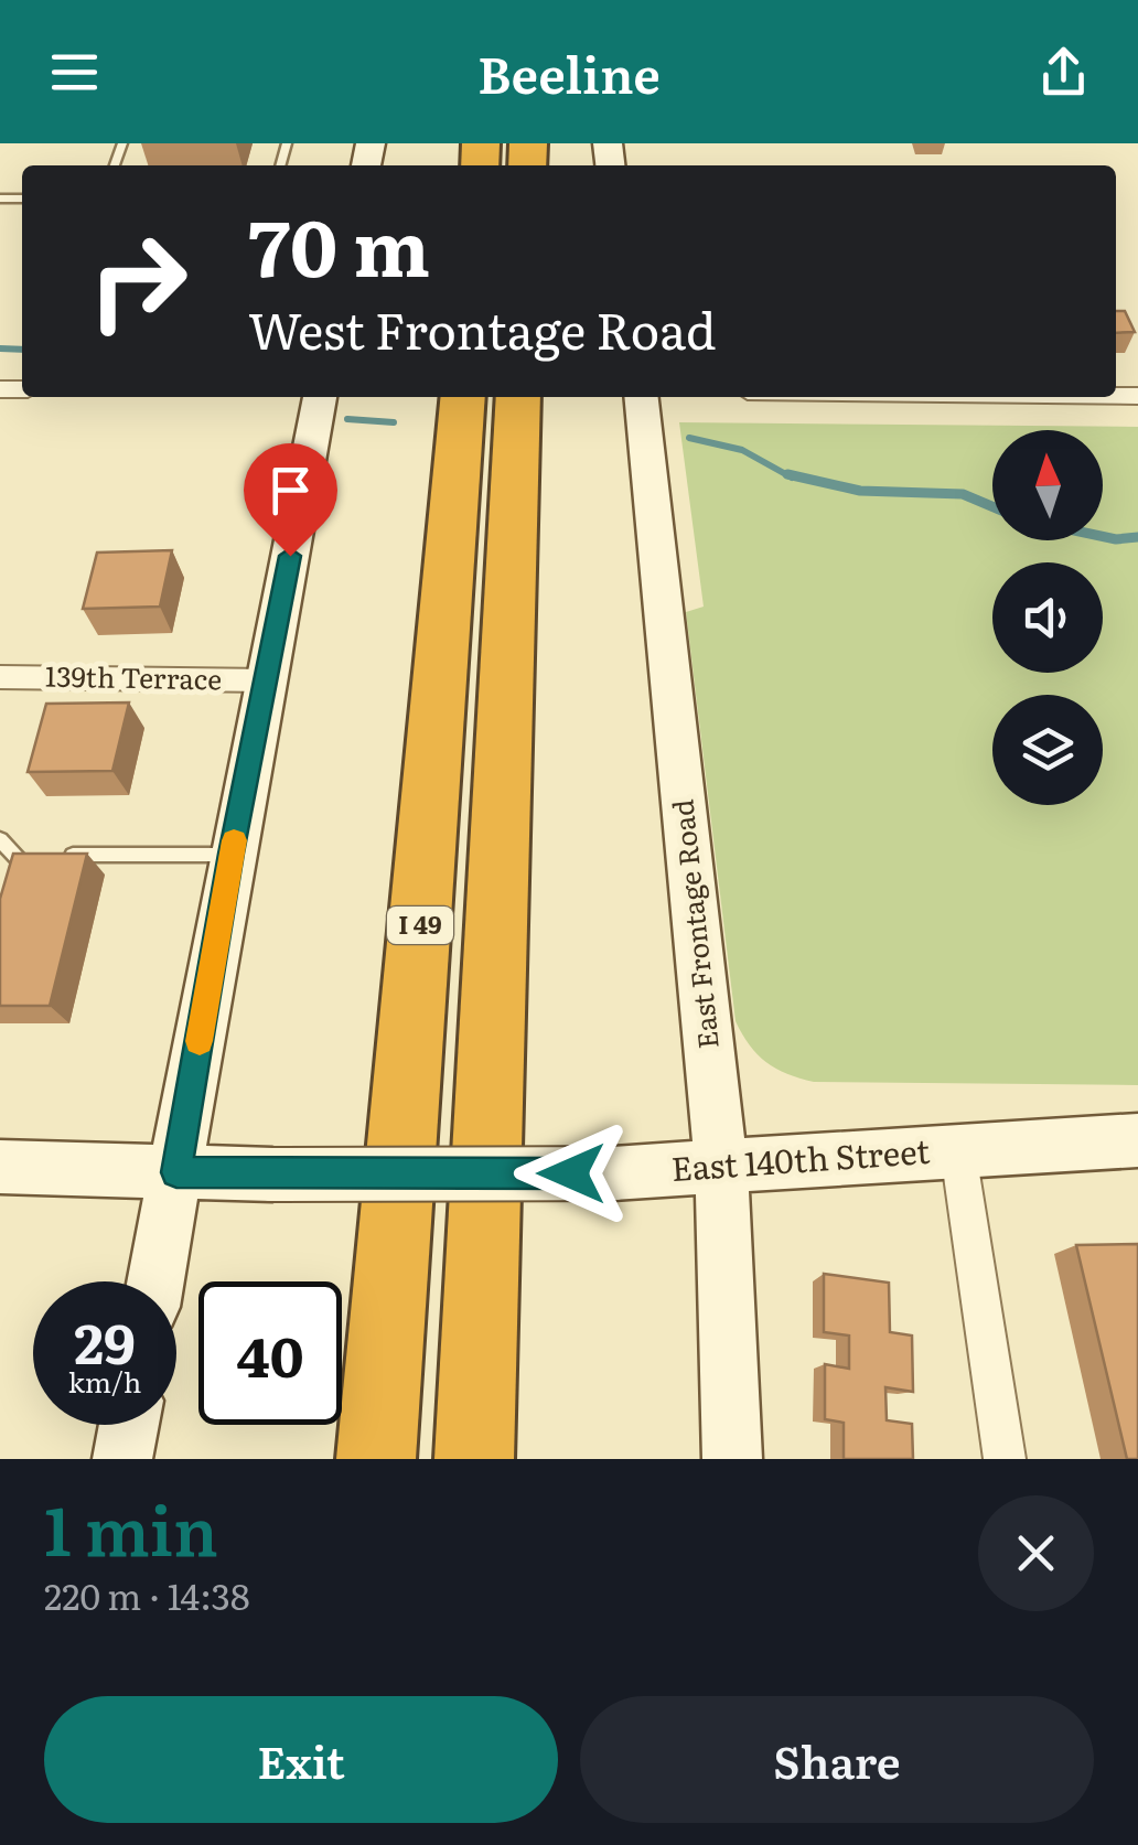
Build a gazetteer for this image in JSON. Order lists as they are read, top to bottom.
{
  "streets": {
    "highway": ["I 49"],
    "street": ["139th Terrace", "East Frontage Road", "East 140th Street"]
  },
  "crossings": [
    ["East Frontage Road", "East 140th Street"]
  ],
  "north": "top",
  "page": {
    "header": "Beeline",
    "turn": ["70 m", "West Frontage Road"],
    "speed": "29 km/h",
    "limit": "40",
    "heading": ["1 min", "220 m · 14:38"],
    "buttons": ["Exit", "Share"]
  }
}
